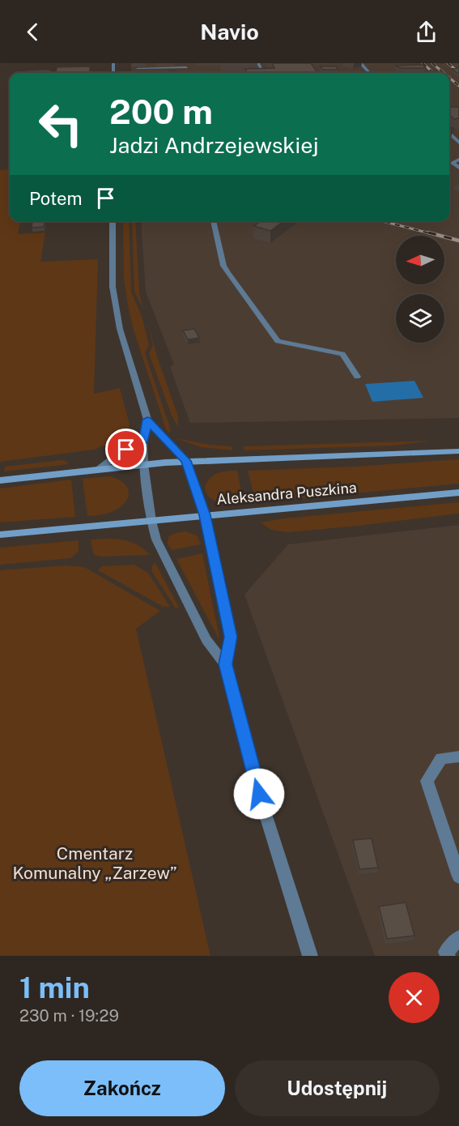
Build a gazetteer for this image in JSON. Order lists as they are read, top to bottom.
{
  "streets": {
    "main road": ["Aleksandra Puszkina"]
  },
  "parks": ["Cmentarz Komunalny „Zarzew”"],
  "north": "left",
  "page": {
    "header": "Navio",
    "turn": ["200 m", "Jadzi Andrzejewskiej"],
    "then": "Potem",
    "heading": ["1 min", "230 m · 19:29"],
    "buttons": ["Zakończ", "Udostępnij"]
  }
}
